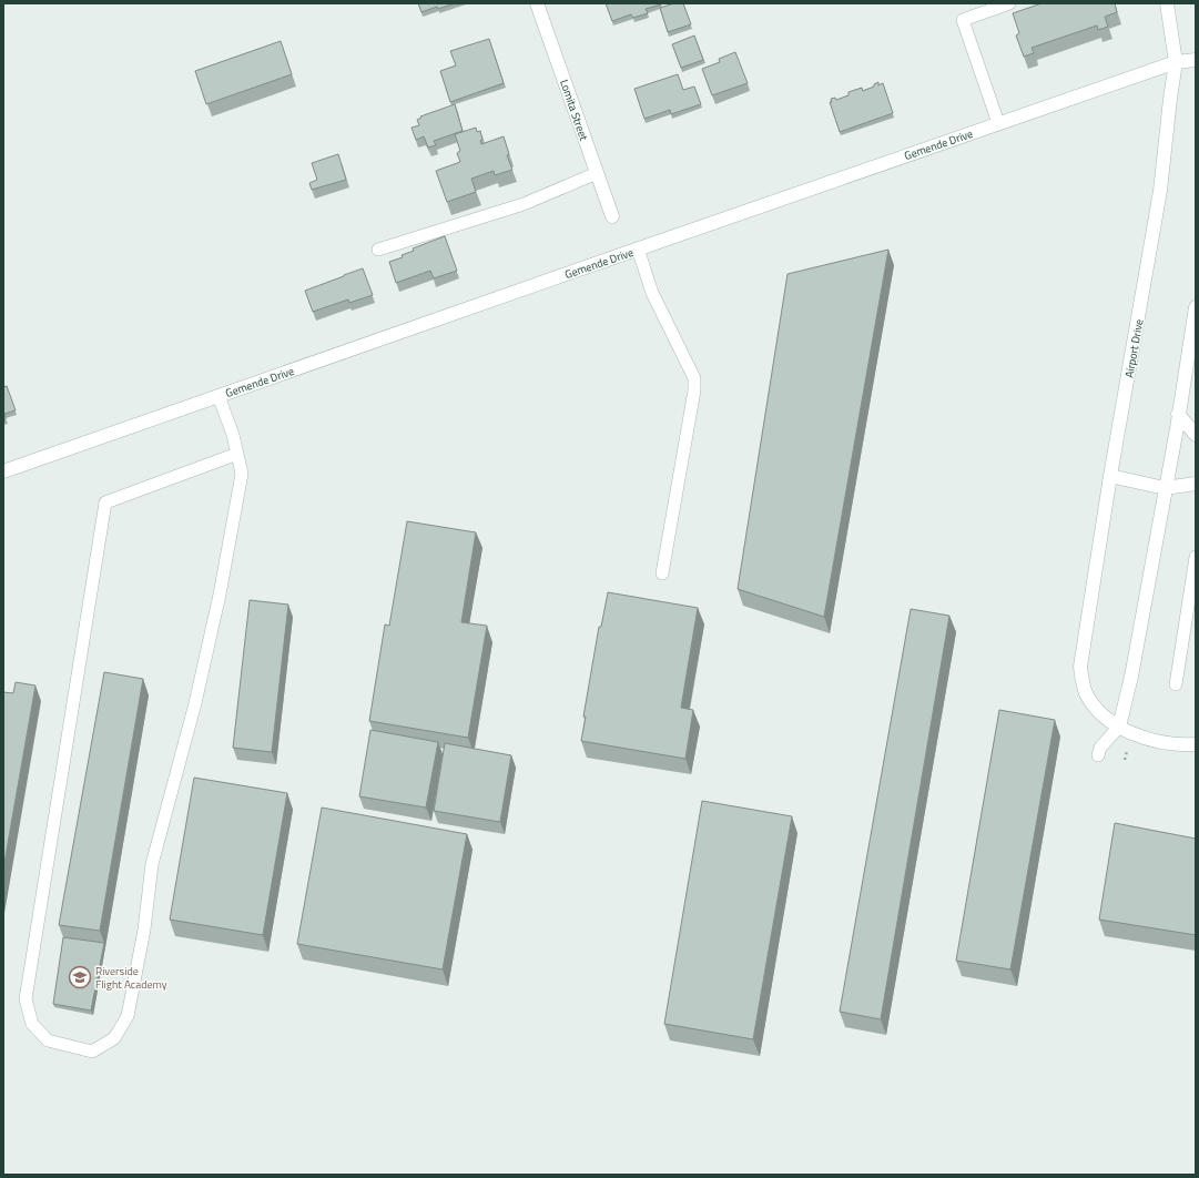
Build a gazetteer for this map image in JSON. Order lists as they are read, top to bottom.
{
  "streets": {
    "street": ["Lomita Street", "Gemende Drive", "Airport Drive"]
  },
  "crossings": [
    ["Gemende Drive", "Airport Drive"]
  ],
  "places": {
    "school or university": ["Riverside Flight Academy"]
  }
}
